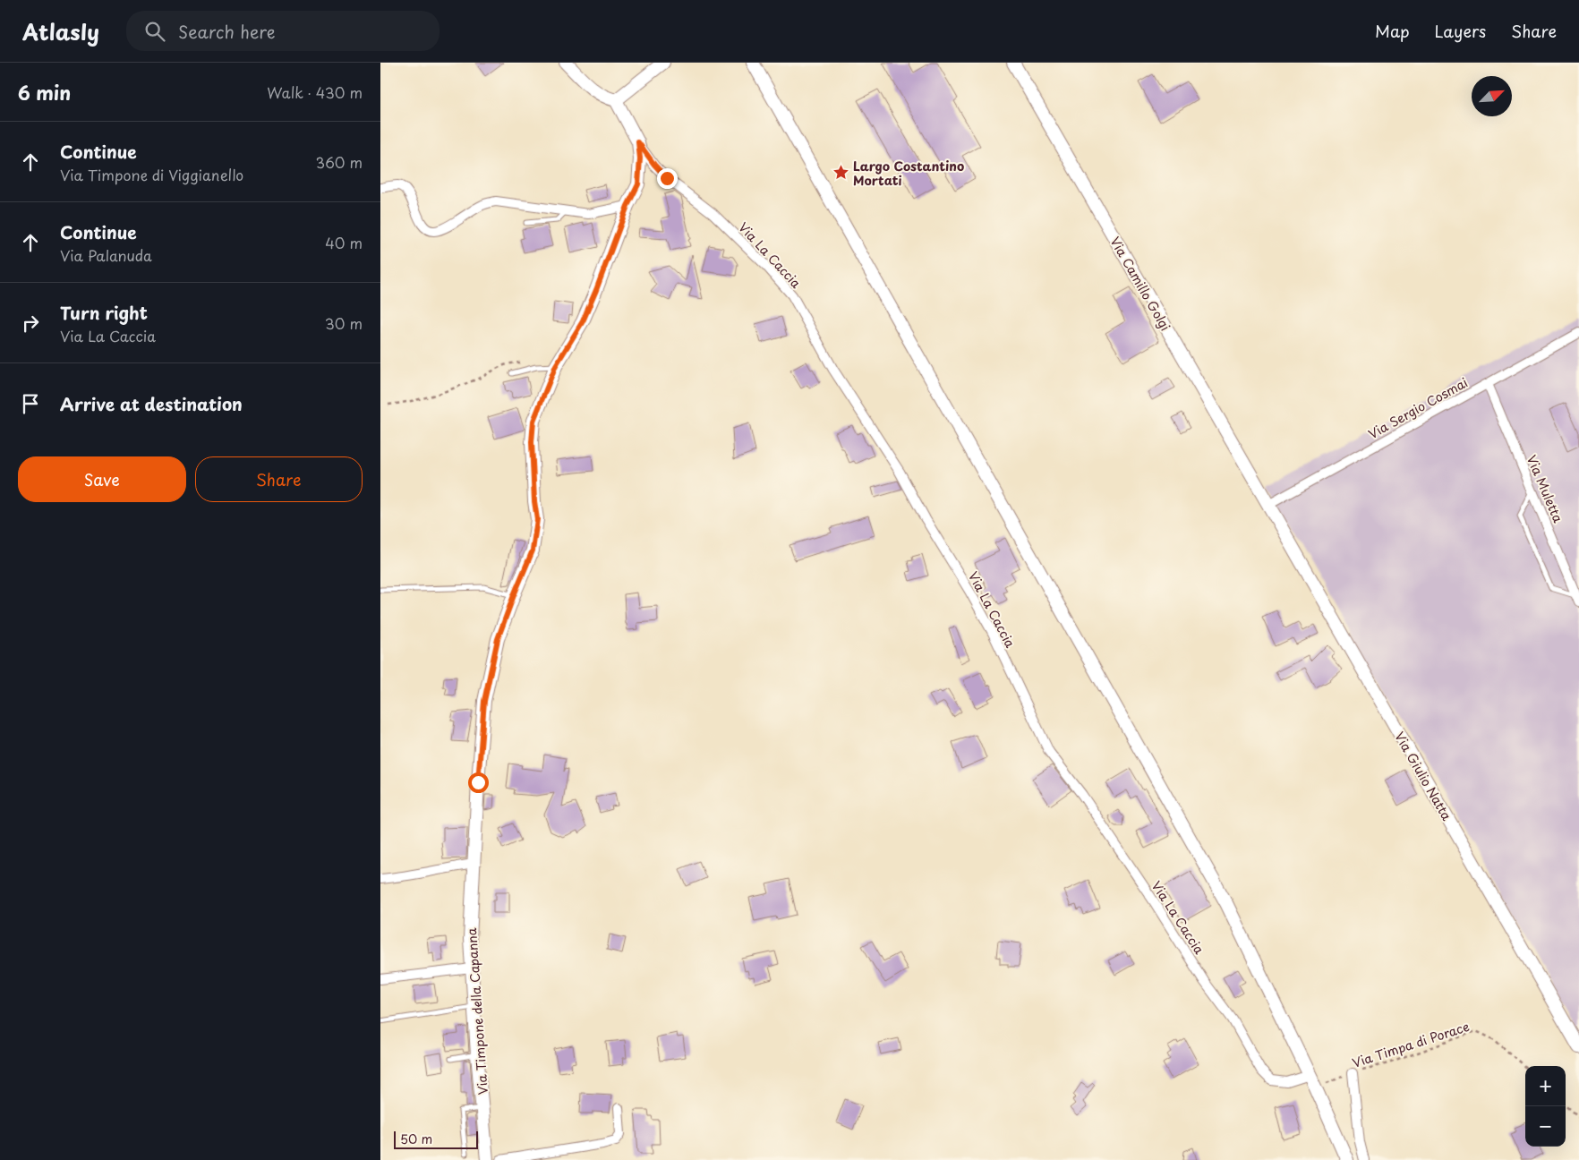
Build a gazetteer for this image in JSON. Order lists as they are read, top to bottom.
{
  "streets": {
    "street": [
      "Via La Caccia",
      "Via Camillo Golgi",
      "Via Sergio Cosmai",
      "Via Muletta",
      "Via Giulio Natta",
      "Via Timpone della Capanna"
    ],
    "path": ["Via Timpa di Porace"]
  },
  "crossings": [
    ["Via La Caccia", "Via Timpone della Capanna"],
    ["Via Camillo Golgi", "Via Sergio Cosmai"],
    ["Via Camillo Golgi", "Via Giulio Natta"],
    ["Via Sergio Cosmai", "Via Muletta"],
    ["Via Sergio Cosmai", "Via Giulio Natta"]
  ],
  "places": {
    "place": ["Largo Costantino Mortati"]
  },
  "scale_bar": "50 m",
  "north": "top right",
  "page": {
    "header": "Atlasly",
    "search": "Search here",
    "nav": ["Map", "Layers", "Share"],
    "heading": ["6 min", "Walk · 430 m"],
    "list": [
      ["Continue", "Via Timpone di Viggianello", "360 m"],
      ["Continue", "Via Palanuda", "40 m"],
      ["Turn right", "Via La Caccia", "30 m"],
      "Arrive at destination"
    ],
    "buttons": ["Save", "Share"],
    "map_buttons": ["+", "−"],
    "scale": "50 m"
  }
}
